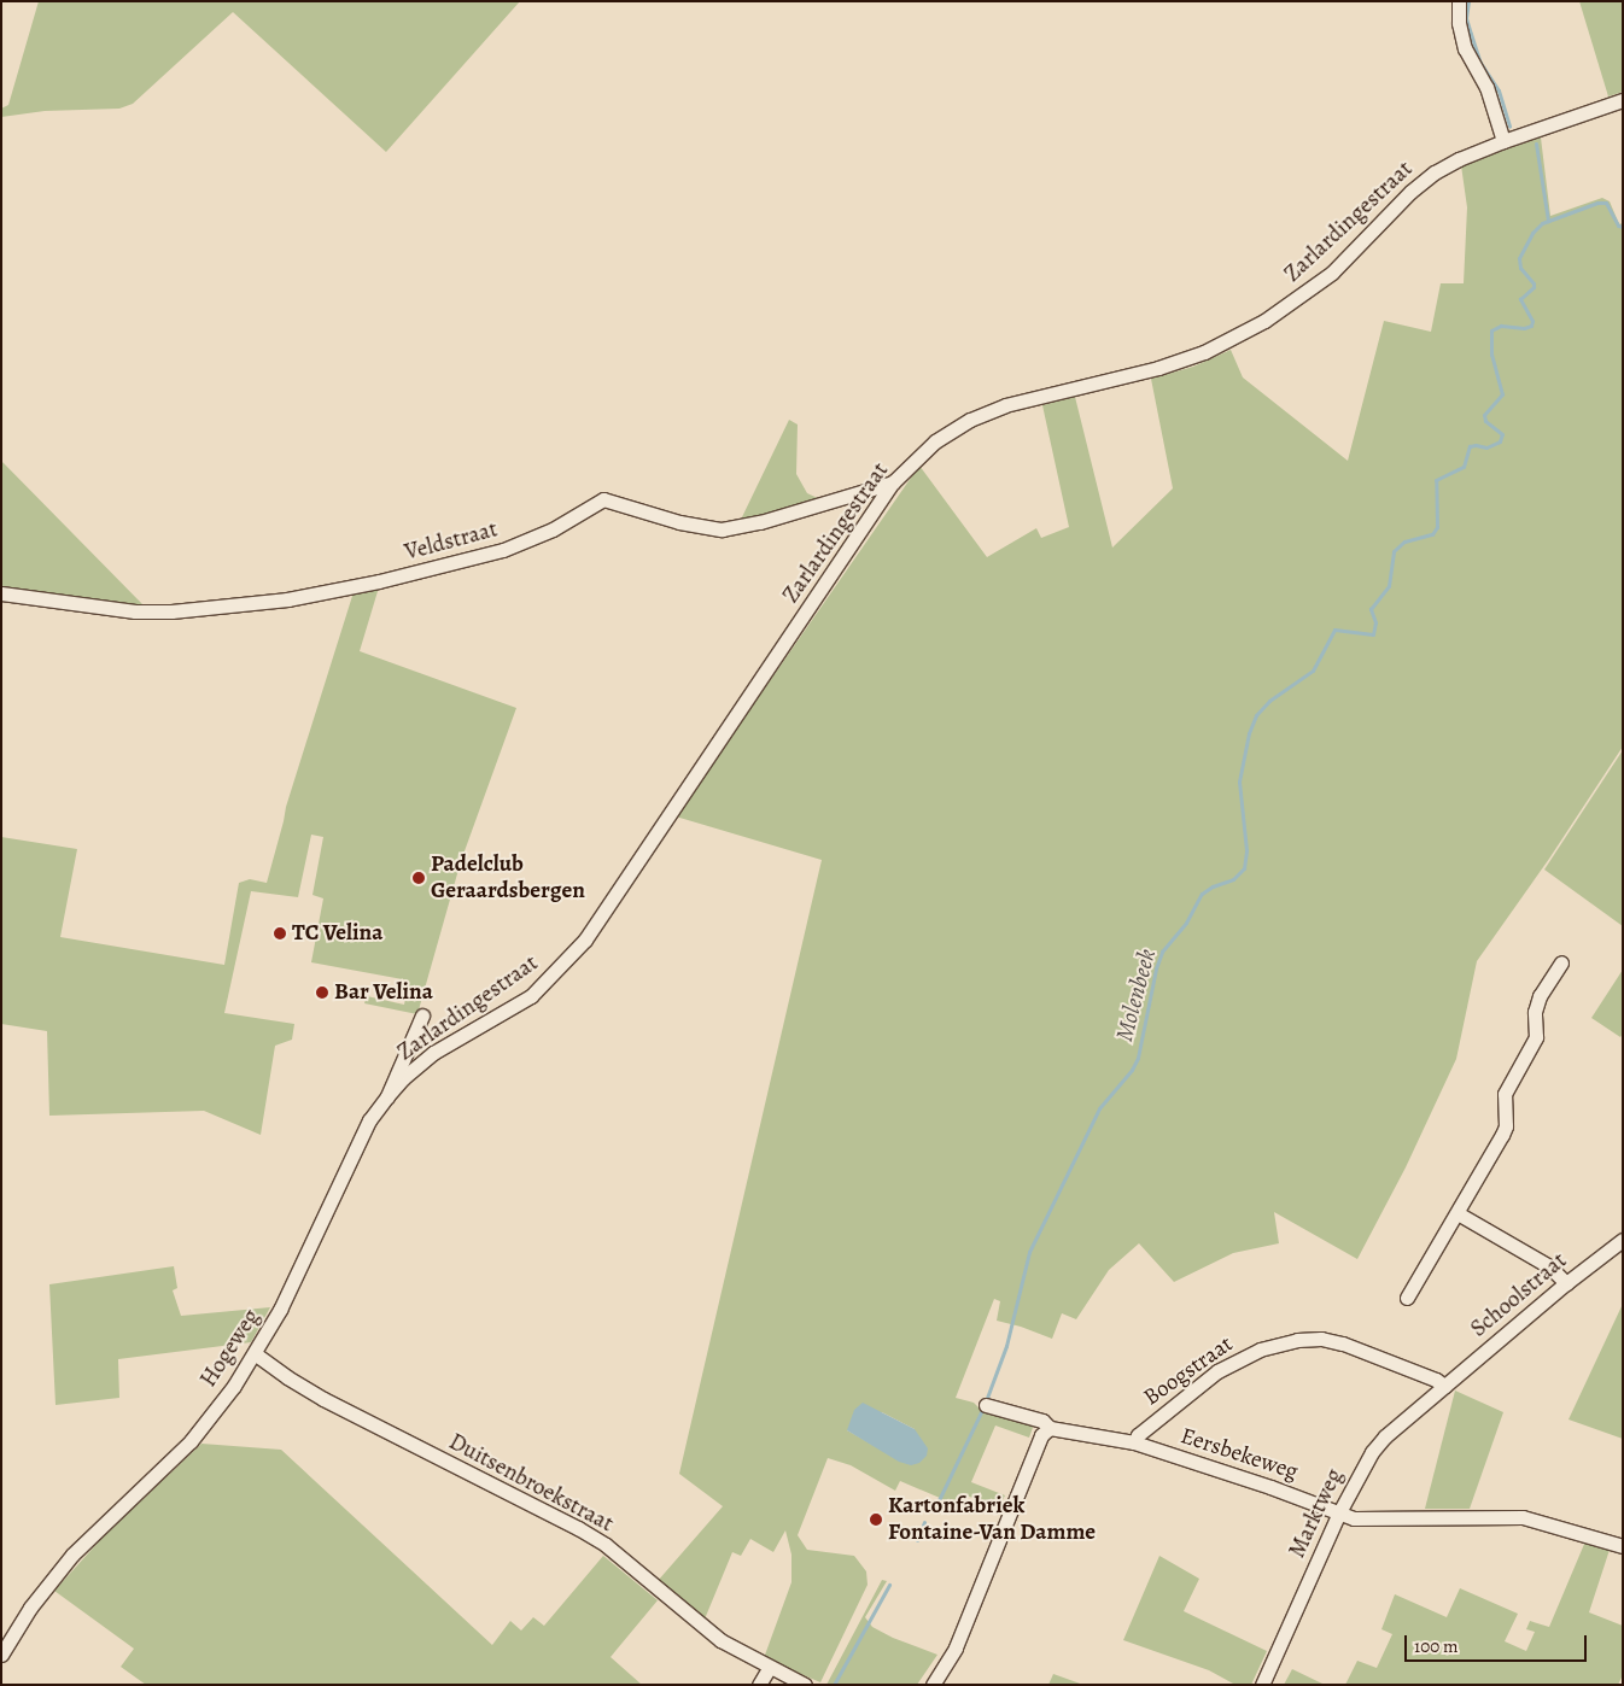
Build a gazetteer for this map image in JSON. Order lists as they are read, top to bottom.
{
  "streets": {
    "street": [
      "Zarlardingestraat",
      "Veldstraat",
      "Schoolstraat",
      "Hogeweg",
      "Boogstraat",
      "Eersbekeweg",
      "Duitsenbroekstraat",
      "Marktweg"
    ]
  },
  "crossings": [
    ["Zarlardingestraat", "Veldstraat"],
    ["Zarlardingestraat", "Hogeweg"],
    ["Schoolstraat", "Boogstraat"],
    ["Schoolstraat", "Marktweg"],
    ["Hogeweg", "Duitsenbroekstraat"],
    ["Boogstraat", "Eersbekeweg"],
    ["Boogstraat", "Marktweg"],
    ["Eersbekeweg", "Marktweg"]
  ],
  "water": ["Molenbeek"],
  "places": [
    "Padelclub Geraardsbergen",
    "TC Velina",
    "Bar Velina",
    "Kartonfabriek Fontaine-Van Damme"
  ],
  "scale_bar": "100 m"
}
